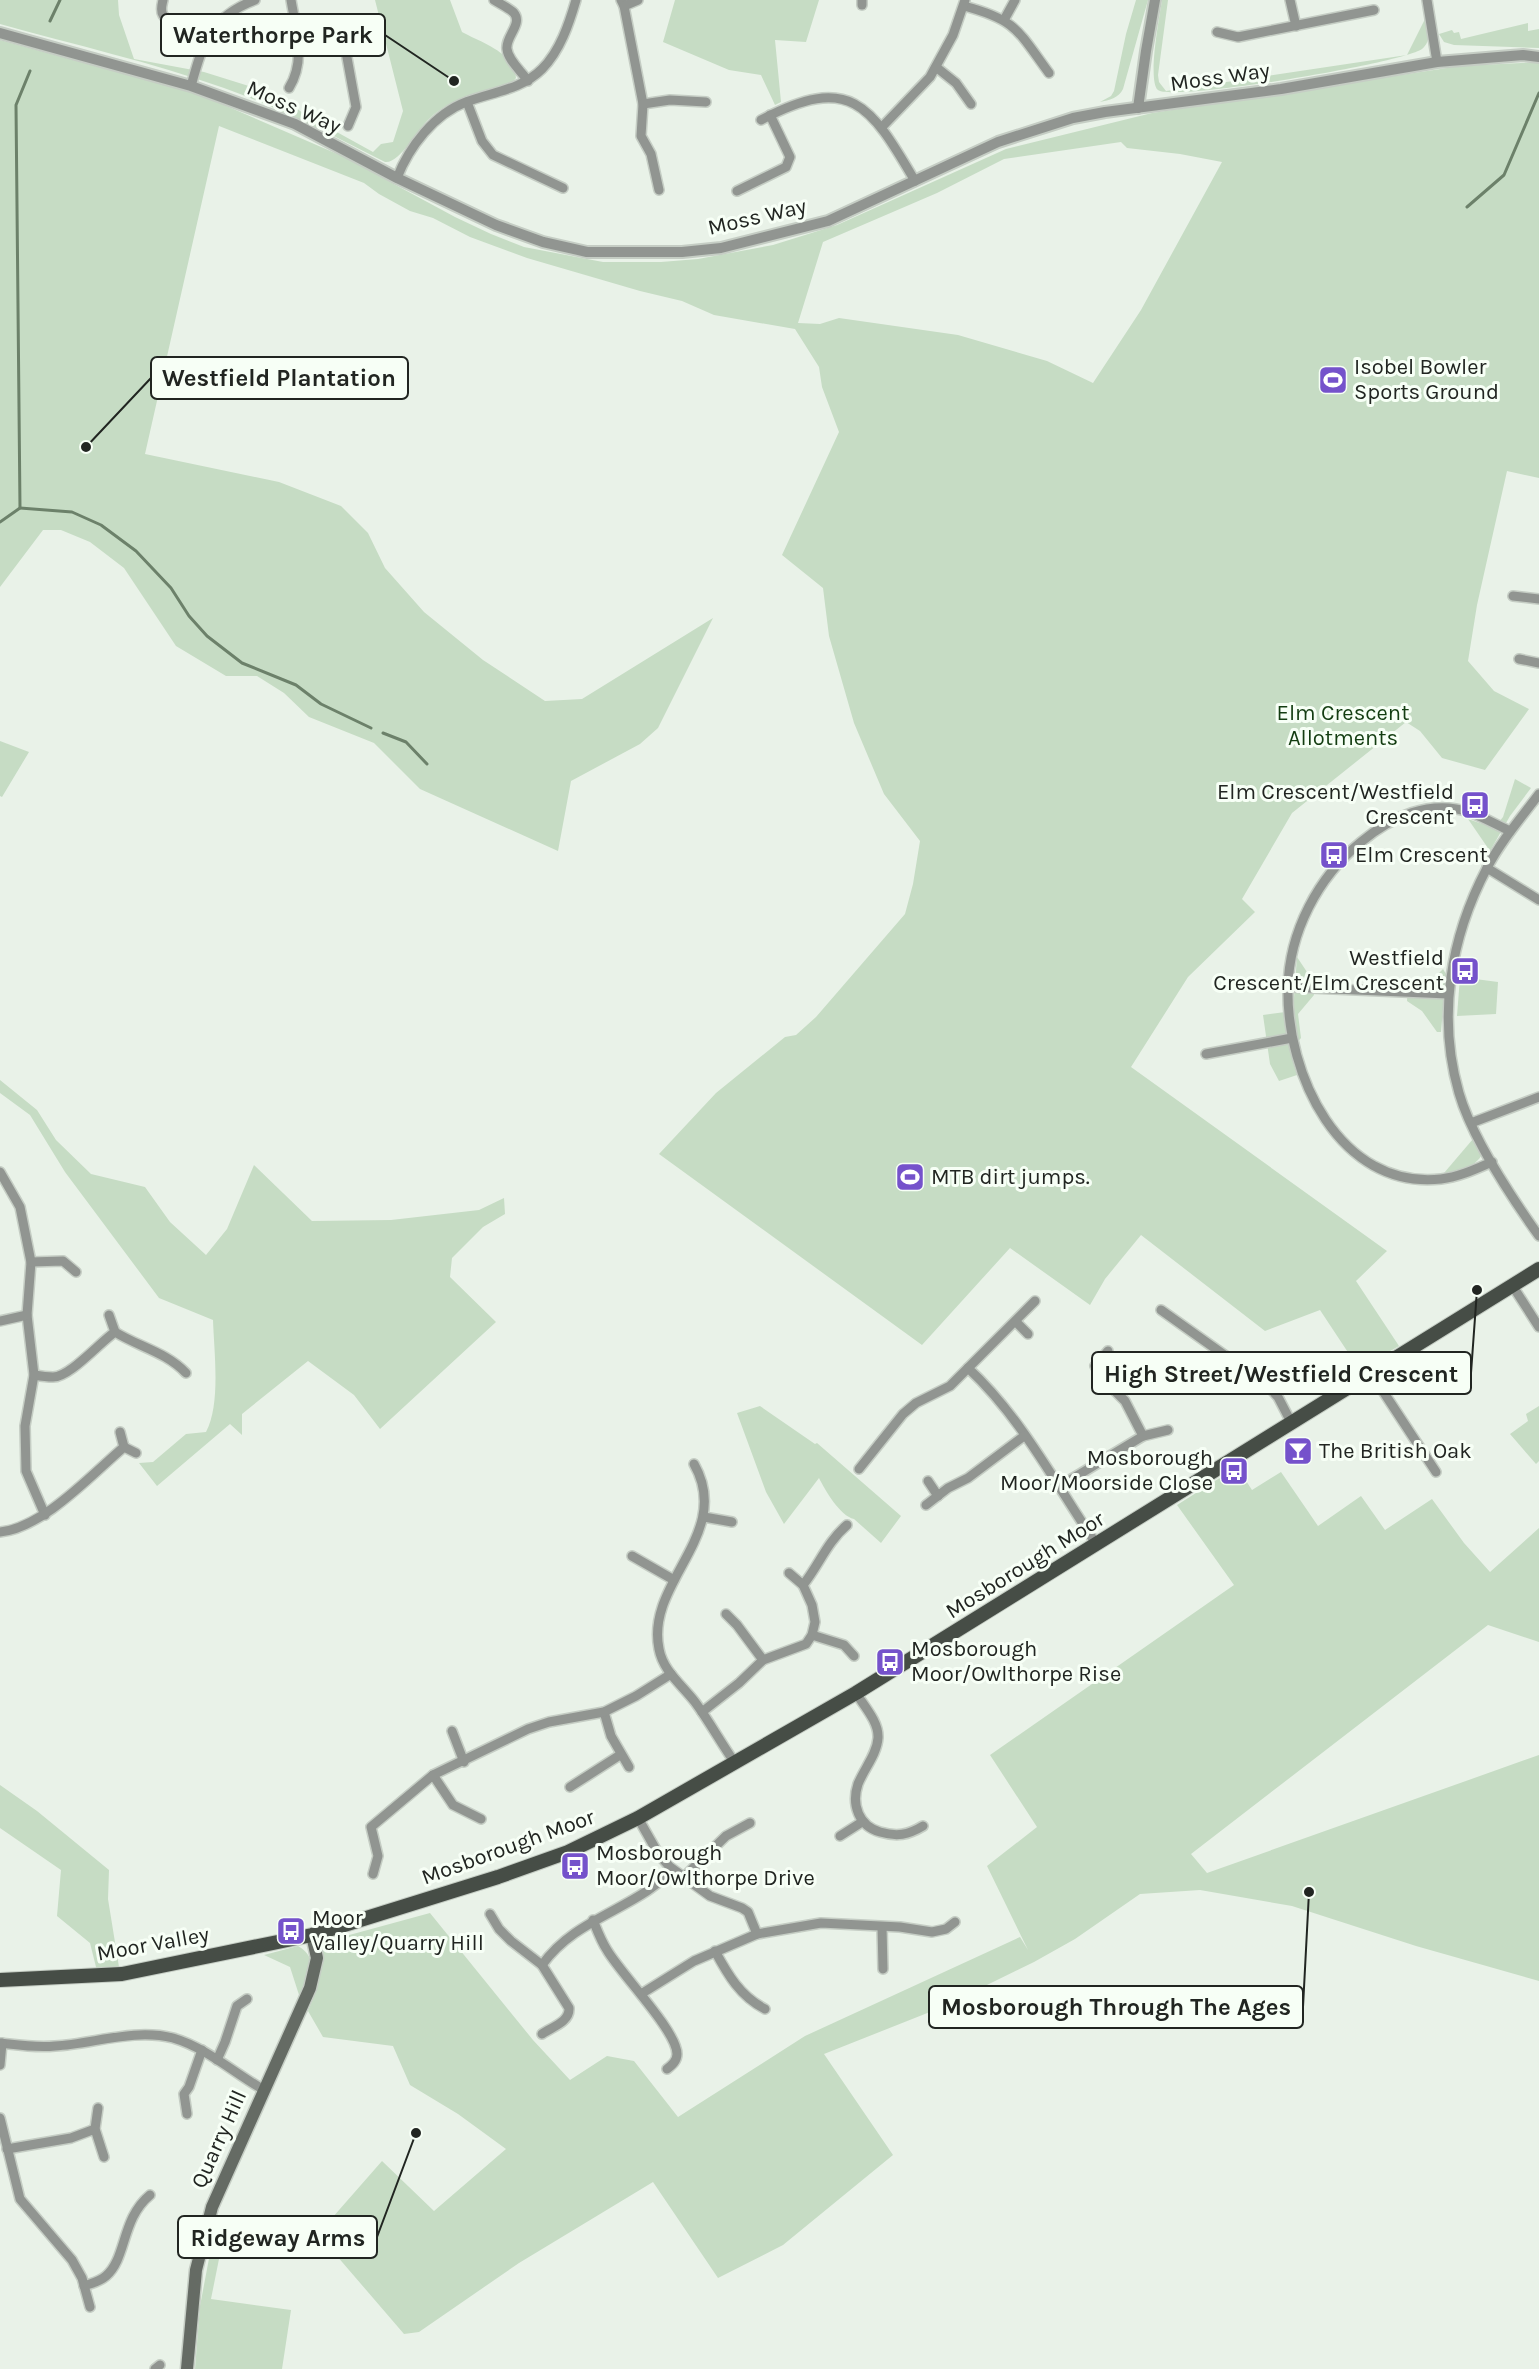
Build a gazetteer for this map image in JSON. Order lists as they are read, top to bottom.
{
  "streets": {
    "main road": ["Mosborough Moor", "Moor Valley", "Quarry Hill"],
    "street": ["Moss Way"]
  },
  "crossings": [
    ["Mosborough Moor", "Moor Valley"],
    ["Mosborough Moor", "Quarry Hill"],
    ["Moor Valley", "Quarry Hill"]
  ],
  "parks": ["Elm Crescent Allotments"],
  "places": {
    "other": [
      "Waterthorpe Park",
      "Westfield Plantation",
      "High Street/Westfield Crescent",
      "Mosborough Through The Ages",
      "Ridgeway Arms"
    ],
    "sports": ["Isobel Bowler Sports Ground", "MTB dirt jumps."],
    "bus stop": [
      "Elm Crescent/Westfield Crescent",
      "Elm Crescent",
      "Westfield Crescent/Elm Crescent",
      "Mosborough Moor/Moorside Close",
      "Mosborough Moor/Owlthorpe Rise",
      "Mosborough Moor/Owlthorpe Drive",
      "Moor Valley/Quarry Hill"
    ],
    "bar": ["The British Oak"]
  }
}
